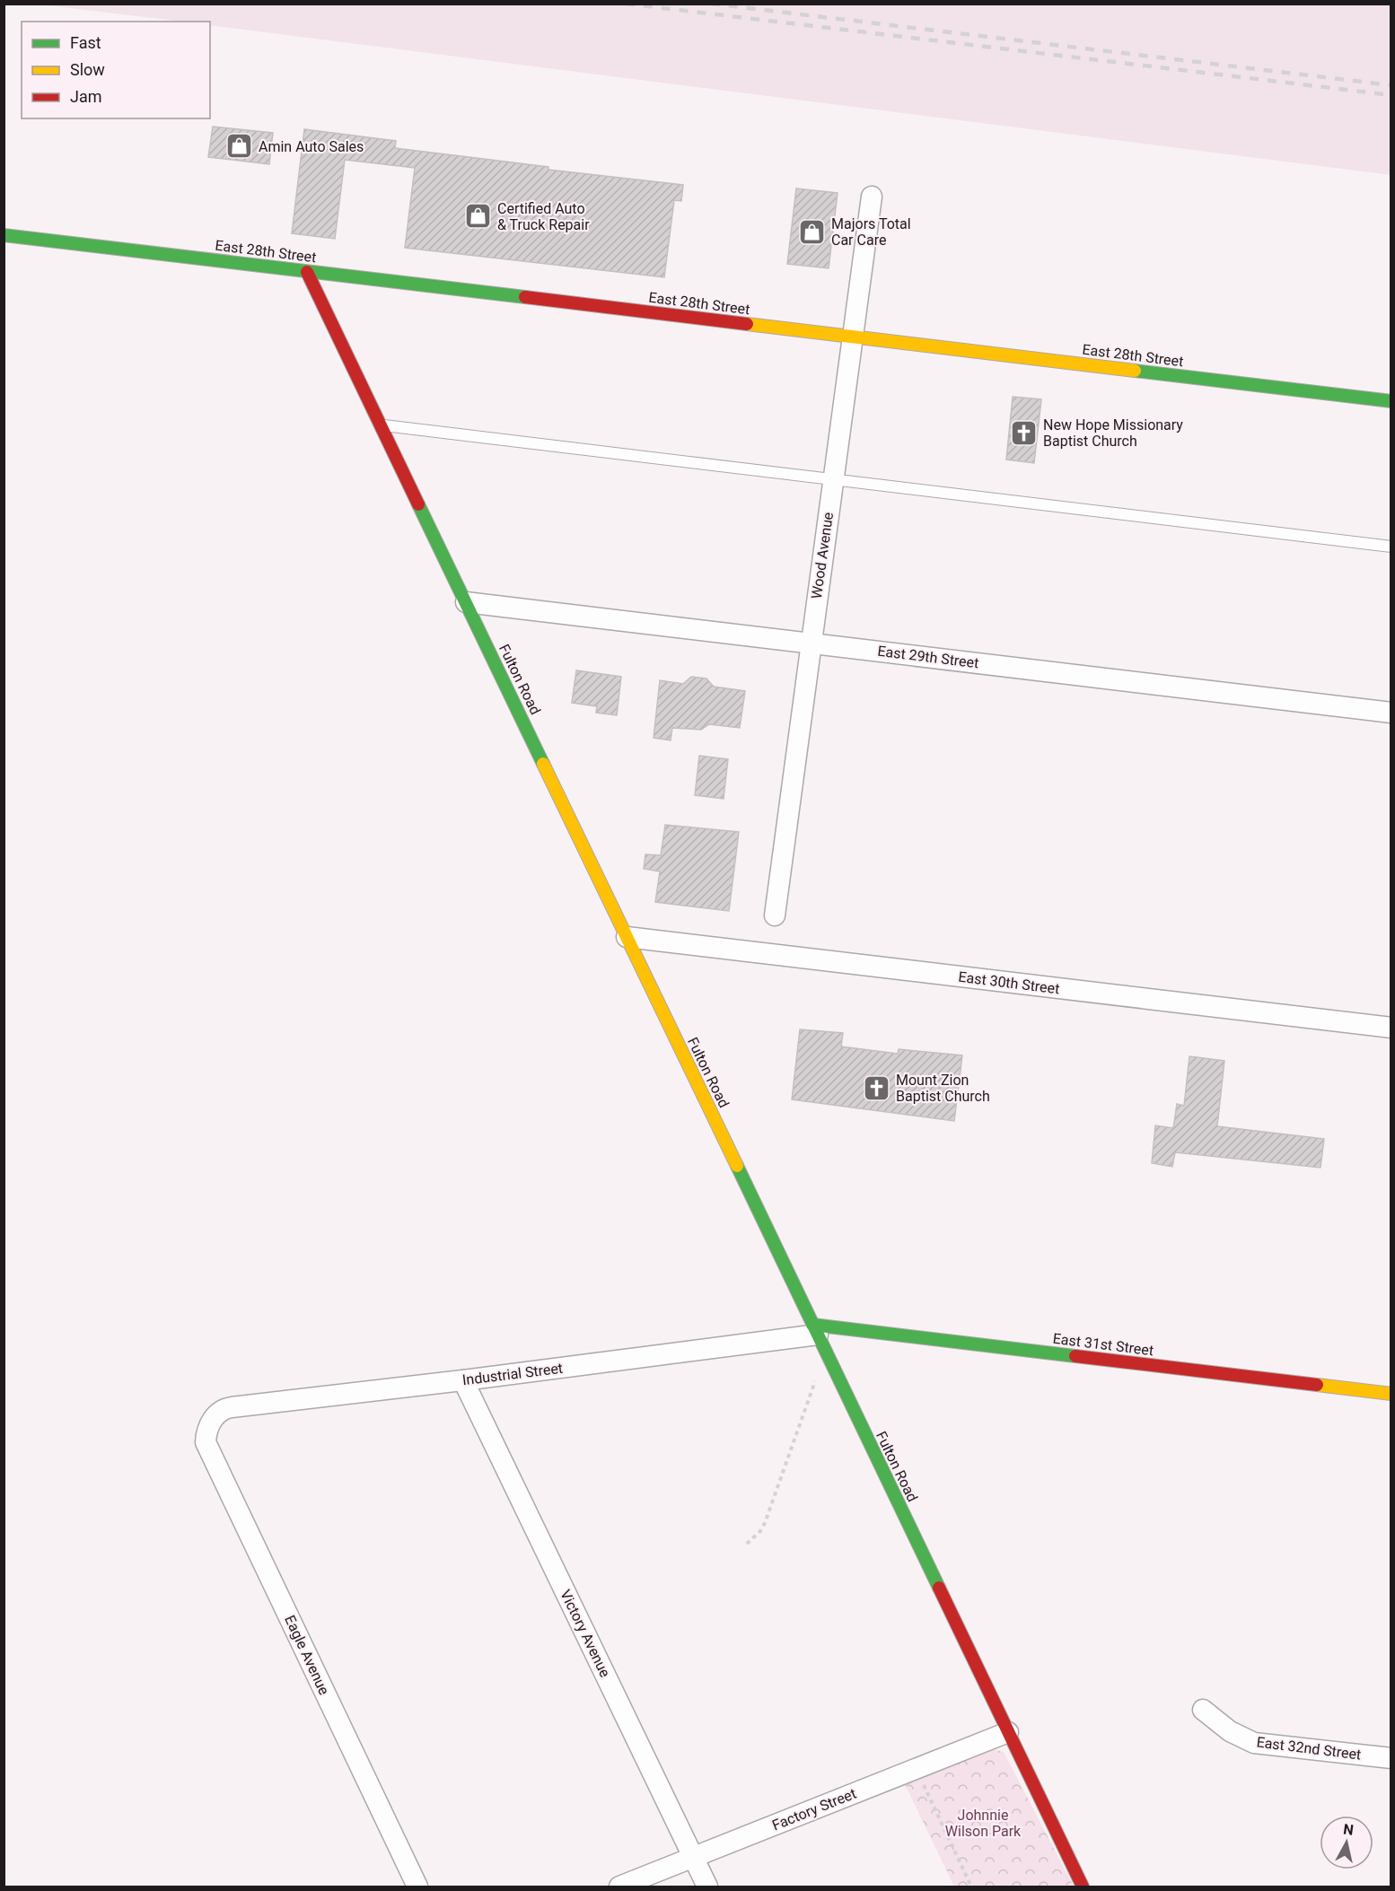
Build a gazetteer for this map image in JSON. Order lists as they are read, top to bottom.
{
  "streets": {
    "street": [
      "East 28th Street",
      "Wood Avenue",
      "East 29th Street",
      "Fulton Road",
      "East 30th Street",
      "East 31st Street",
      "Industrial Street",
      "Victory Avenue",
      "Eagle Avenue",
      "East 32nd Street",
      "Factory Street"
    ]
  },
  "crossings": [
    ["East 28th Street", "Wood Avenue"],
    ["East 28th Street", "Fulton Road"],
    ["Wood Avenue", "East 29th Street"],
    ["East 29th Street", "Fulton Road"],
    ["Fulton Road", "East 30th Street"],
    ["Fulton Road", "East 31st Street"],
    ["Fulton Road", "Industrial Street"],
    ["Fulton Road", "Factory Street"],
    ["East 31st Street", "Industrial Street"],
    ["Industrial Street", "Victory Avenue"],
    ["Industrial Street", "Eagle Avenue"],
    ["Victory Avenue", "Factory Street"]
  ],
  "parks": ["Johnnie Wilson Park"],
  "places": {
    "shop": ["Amin Auto Sales", "Certified Auto & Truck Repair", "Majors Total Car Care"],
    "church": ["New Hope Missionary Baptist Church", "Mount Zion Baptist Church"]
  },
  "legend": ["Fast", "Slow", "Jam"],
  "north": "top"
}
